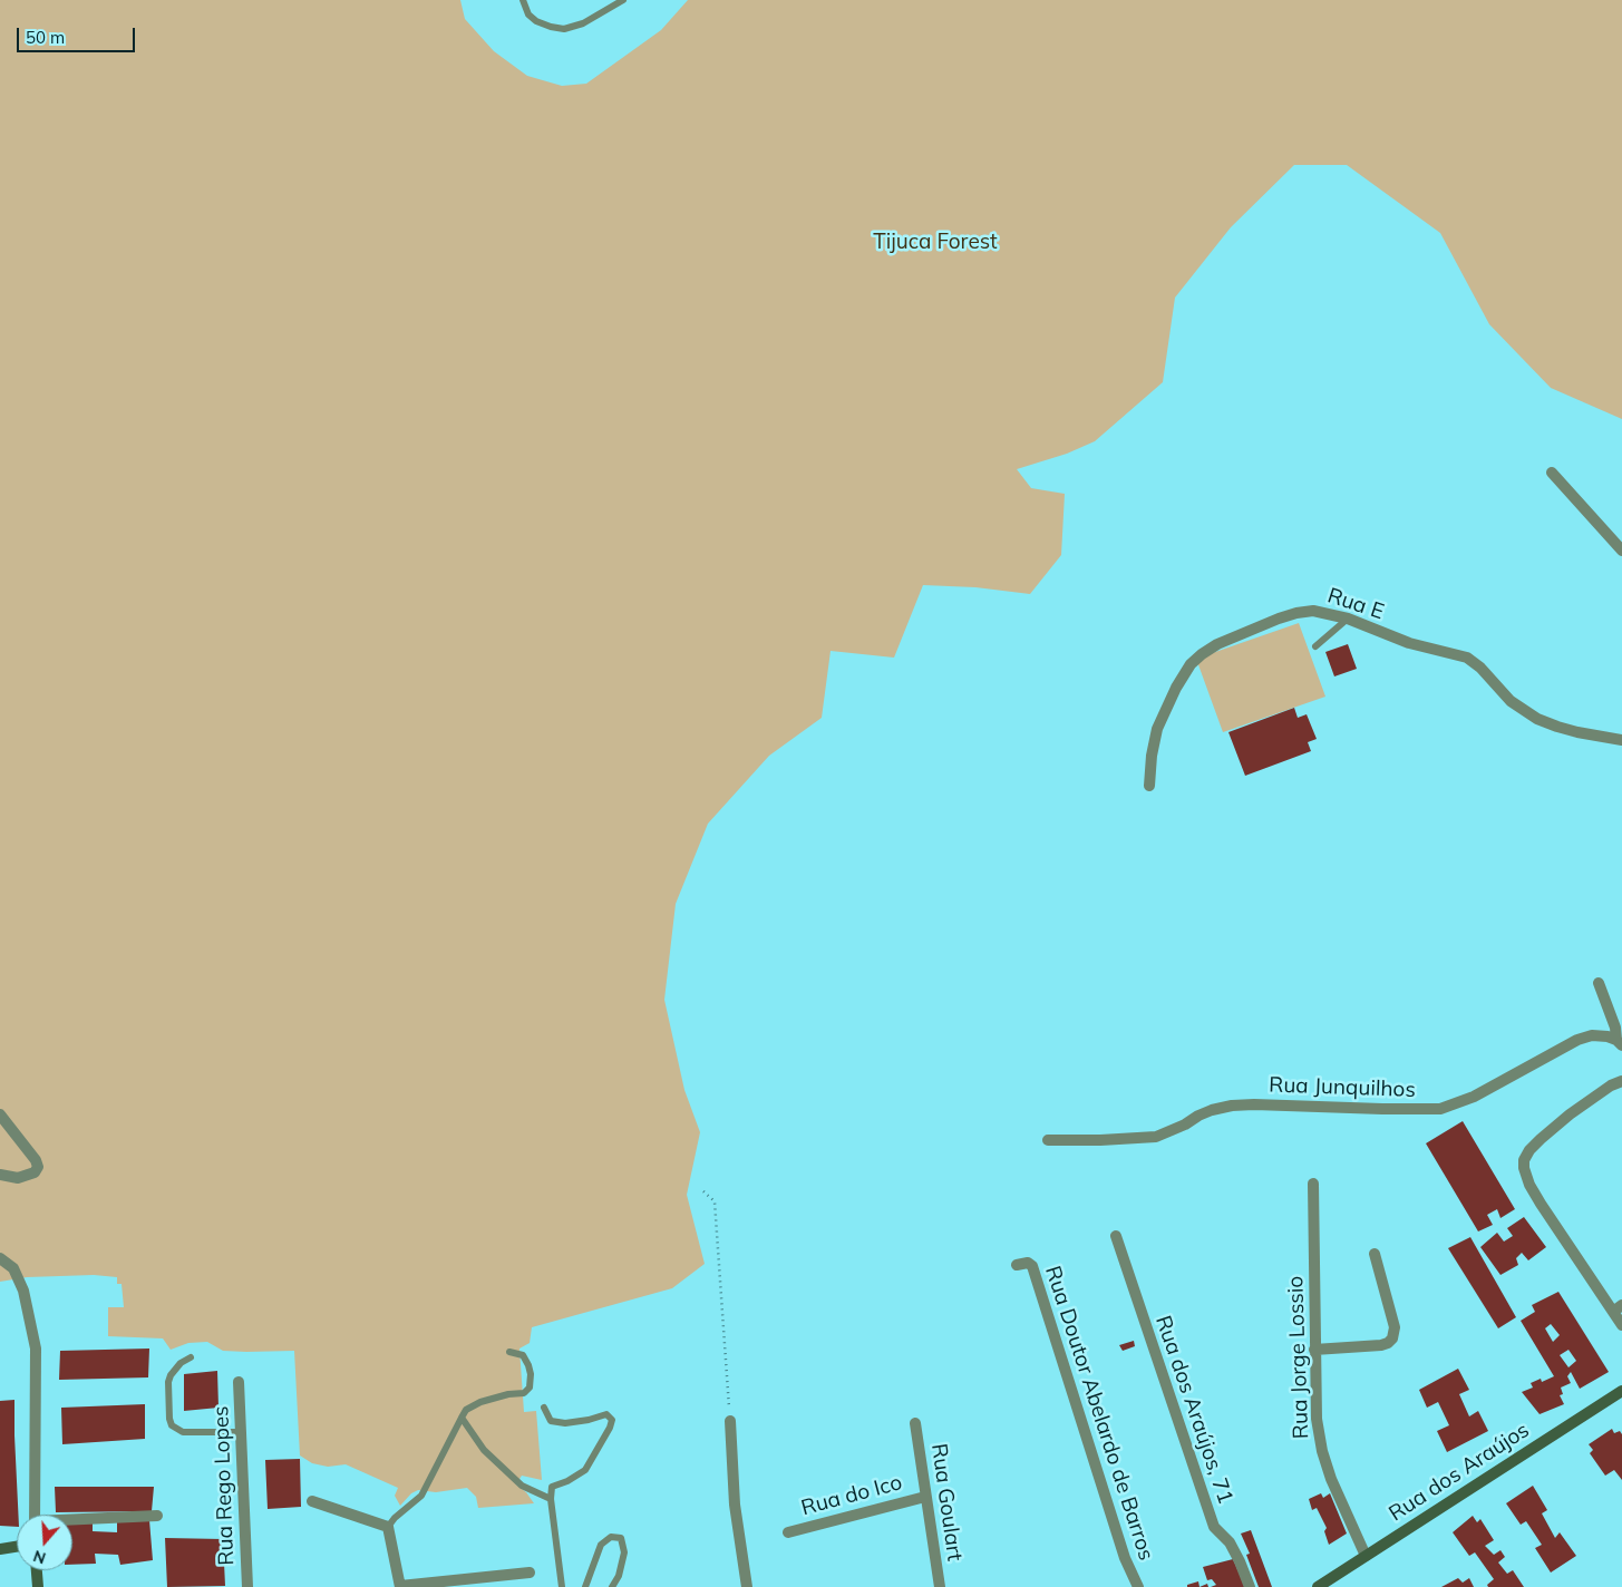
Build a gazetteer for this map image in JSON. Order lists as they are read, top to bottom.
{
  "streets": {
    "street": [
      "Rua E",
      "Rua Junquilhos",
      "Rua Jorge Lossio",
      "Rua dos Araújos, 71",
      "Rua Doutor Abelardo de Barros",
      "Rua dos Araújos",
      "Rua Rego Lopes",
      "Rua do Ico",
      "Rua Goulart"
    ]
  },
  "crossings": [
    ["Rua Jorge Lossio", "Rua dos Araújos"],
    ["Rua do Ico", "Rua Goulart"]
  ],
  "parks": ["Tijuca Forest"],
  "scale_bar": "50 m",
  "north": "bottom"
}
